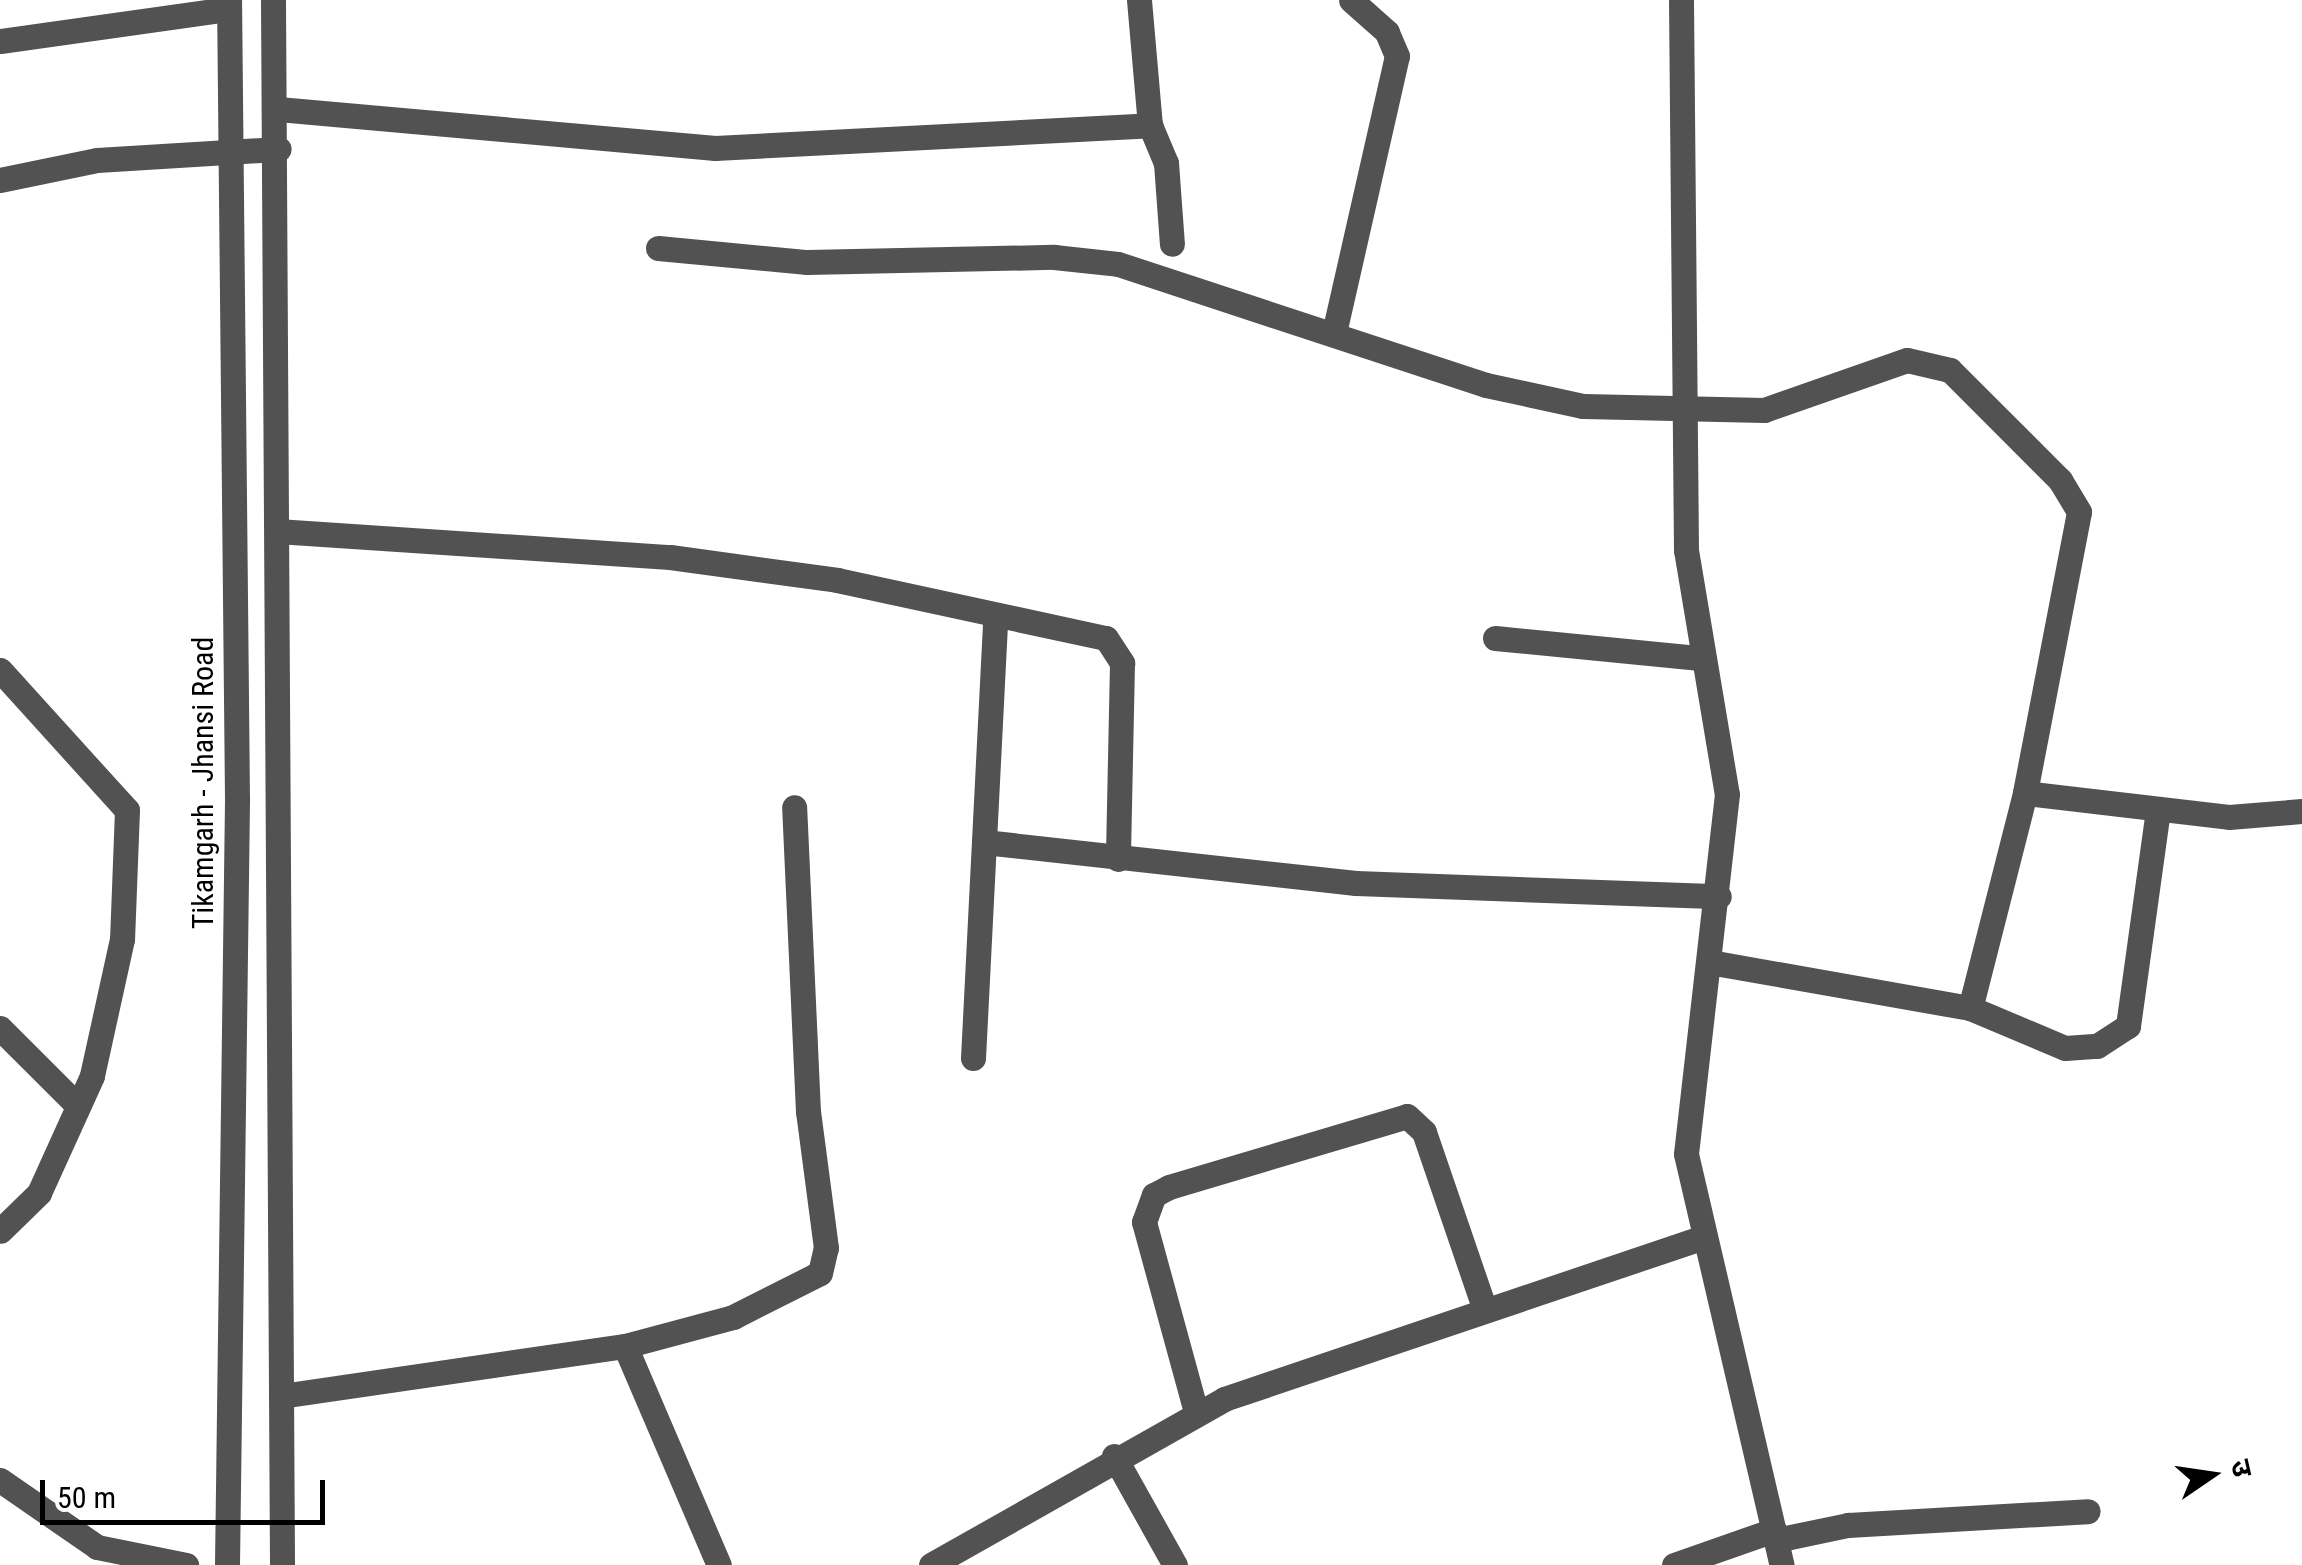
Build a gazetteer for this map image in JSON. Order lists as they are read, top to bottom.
{
  "streets": {
    "street": ["Tikamgarh - Jhansi Road"]
  },
  "scale_bar": "50 m",
  "north": "right"
}
